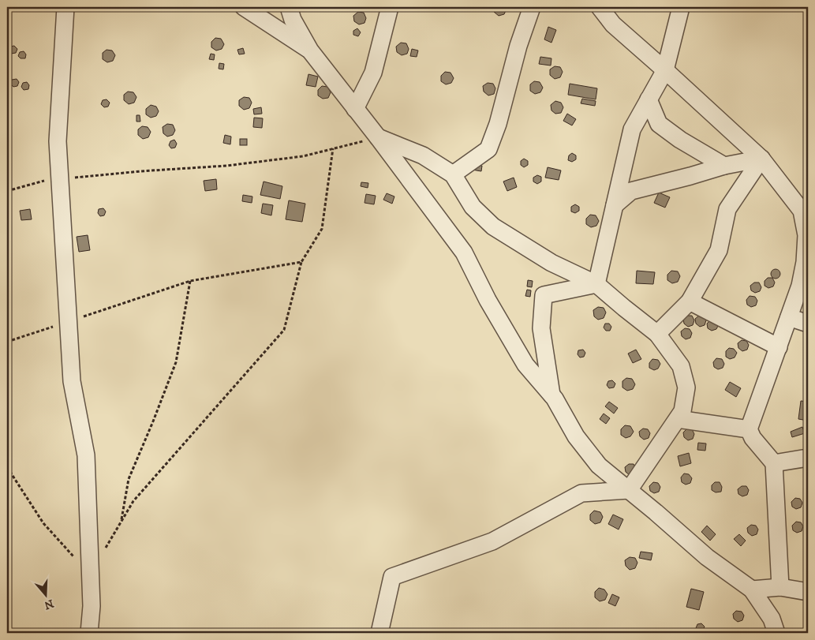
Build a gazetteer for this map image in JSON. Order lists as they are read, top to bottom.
{
  "north": "bottom"
}
